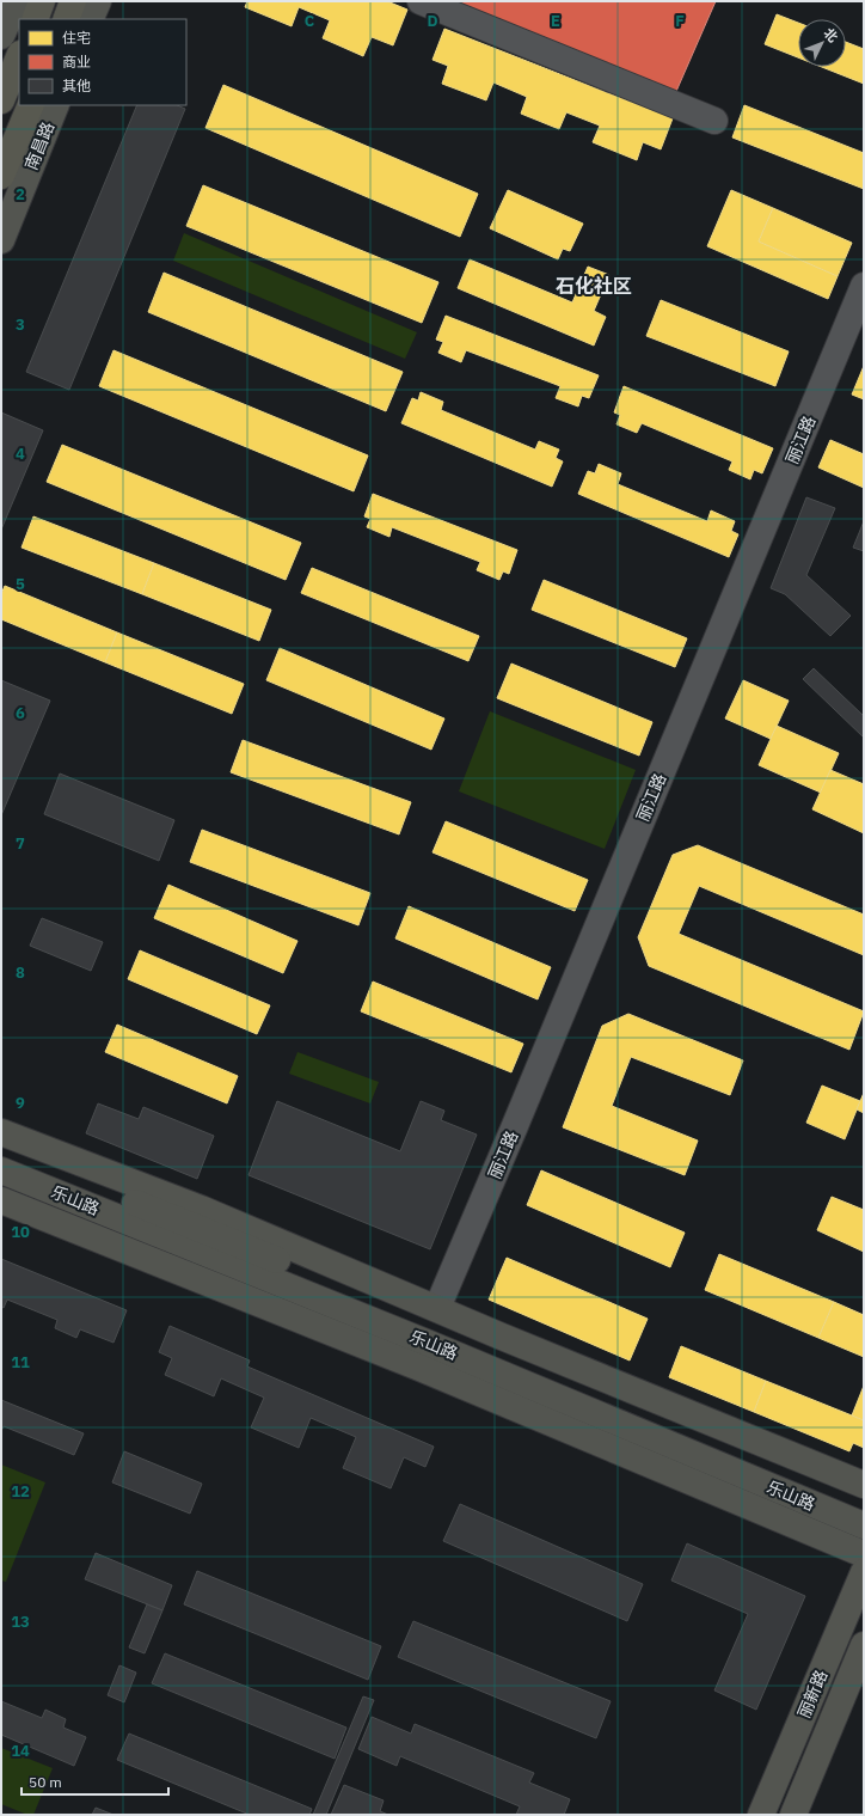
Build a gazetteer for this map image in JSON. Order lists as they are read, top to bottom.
{
  "streets": {
    "highway": ["南昌路"],
    "main road": ["乐山路", "丽新路"],
    "street": ["丽江路"]
  },
  "crossings": [
    ["丽江路", "乐山路"]
  ],
  "districts": ["石化社区"],
  "legend": ["住宅", "商业", "其他"],
  "scale_bar": "50 m",
  "north": "top right",
  "grid": {
    "columns": [
      "C",
      "D",
      "E",
      "F"
    ],
    "rows": [
      "2",
      "3",
      "4",
      "5",
      "6",
      "7",
      "8",
      "9",
      "10",
      "11",
      "12",
      "13",
      "14"
    ]
  }
}
